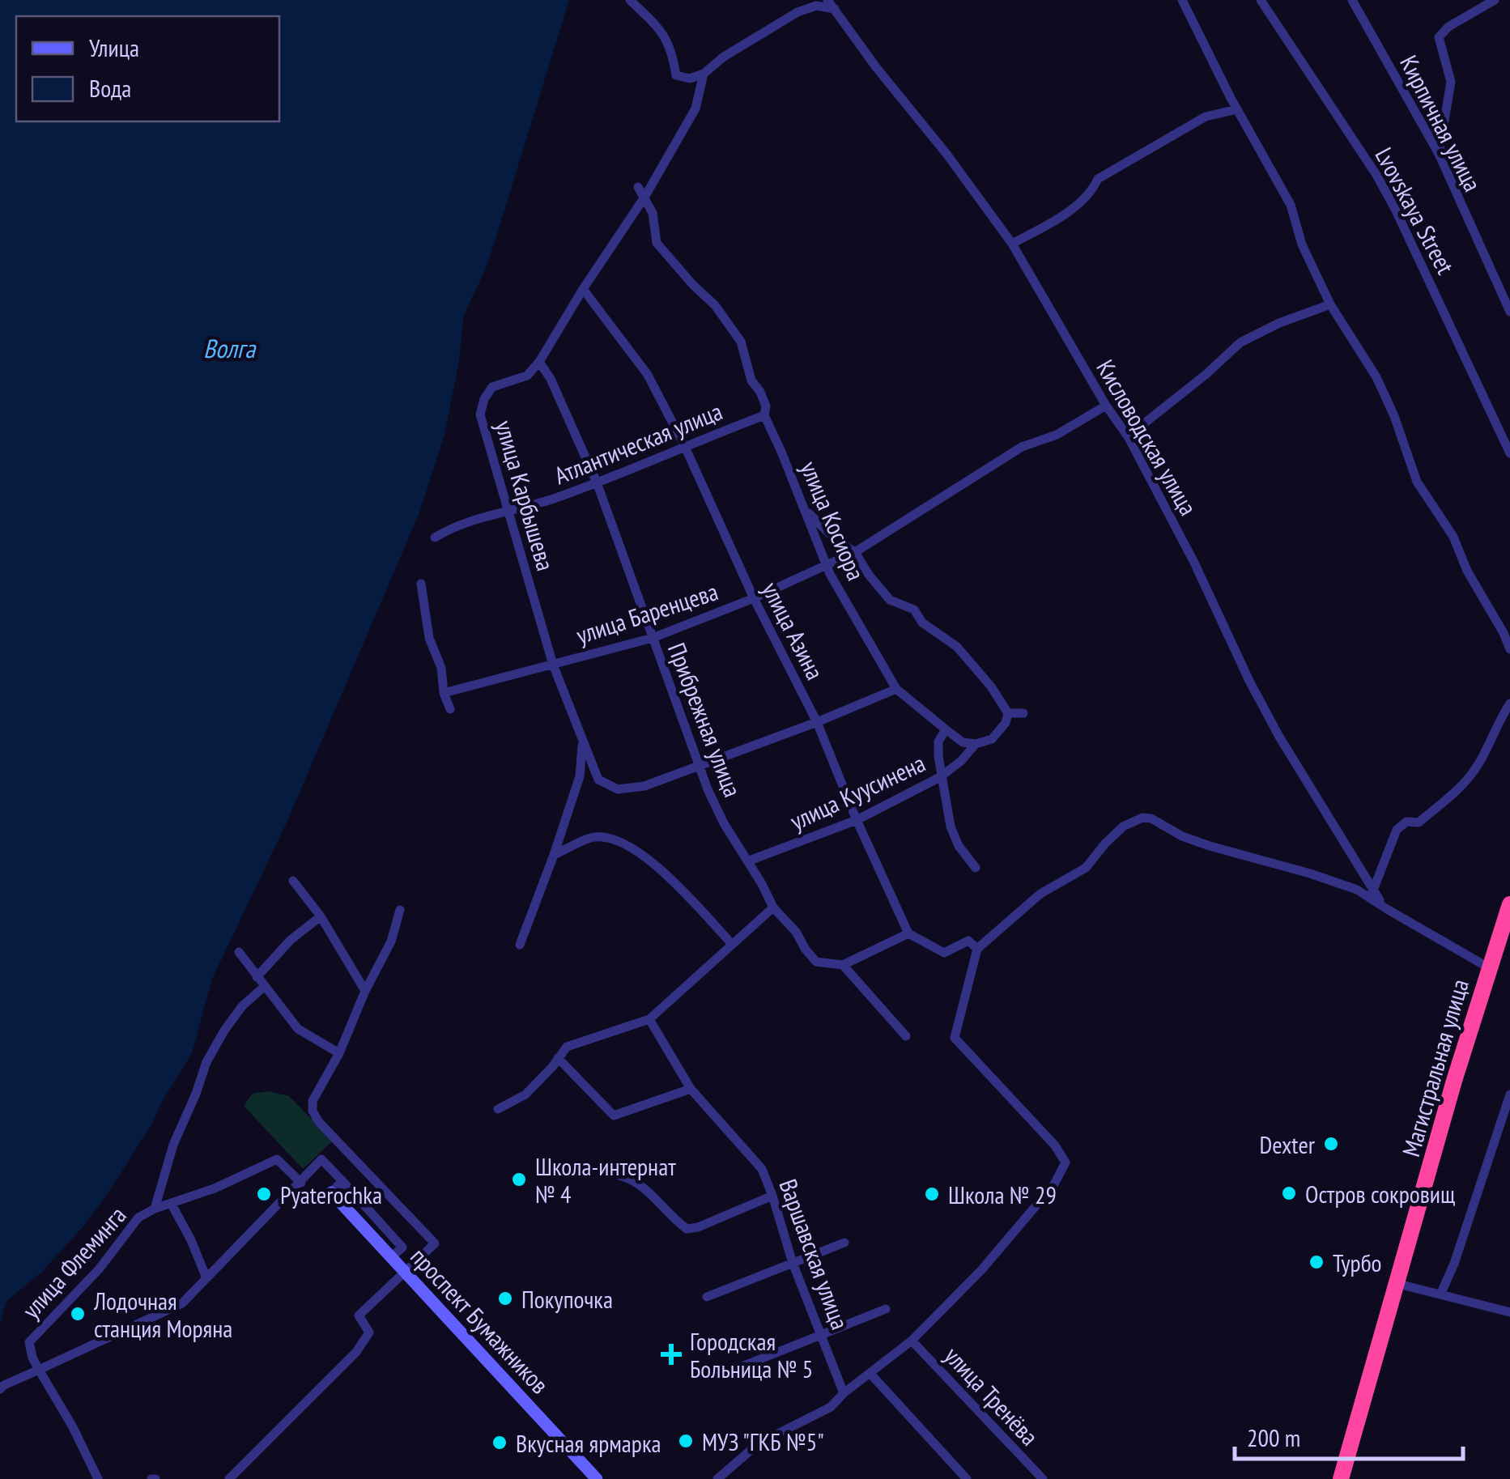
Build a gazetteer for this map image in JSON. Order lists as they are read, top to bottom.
{
  "streets": {
    "highway": ["Магистральная улица"],
    "street": [
      "Кирпичная улица",
      "Lvovskaya Street",
      "Кисловодская улица",
      "Атлантическая улица",
      "улица Карбышева",
      "улица Косиора",
      "улица Баренцева",
      "улица Азина",
      "Прибрежная улица",
      "улица Куусинена",
      "Варшавская улица",
      "улица Флеминга",
      "проспект Бумажников",
      "улица Тренёва"
    ]
  },
  "crossings": [
    ["Кисловодская улица", "улица Баренцева"],
    ["Атлантическая улица", "улица Карбышева"],
    ["Атлантическая улица", "улица Косиора"],
    ["Атлантическая улица", "улица Азина"],
    ["Атлантическая улица", "Прибрежная улица"],
    ["улица Карбышева", "улица Косиора"],
    ["улица Карбышева", "улица Баренцева"],
    ["улица Карбышева", "улица Азина"],
    ["улица Карбышева", "Прибрежная улица"],
    ["улица Косиора", "улица Баренцева"],
    ["улица Косиора", "улица Куусинена"],
    ["улица Баренцева", "улица Азина"],
    ["улица Баренцева", "Прибрежная улица"],
    ["улица Азина", "улица Куусинена"],
    ["Прибрежная улица", "улица Куусинена"]
  ],
  "water": ["Волга"],
  "places": {
    "other": [
      "Dexter",
      "Школа-интернат № 4",
      "Остров сокровищ",
      "Pyaterochka",
      "Школа № 29",
      "Турбо",
      "Покупочка",
      "Лодочная станция Моряна",
      "МУЗ \"ГКБ №5\"",
      "Вкусная ярмарка"
    ],
    "health": ["Городская Больница № 5"]
  },
  "legend": ["Улица", "Вода"],
  "scale_bar": "200 m"
}
